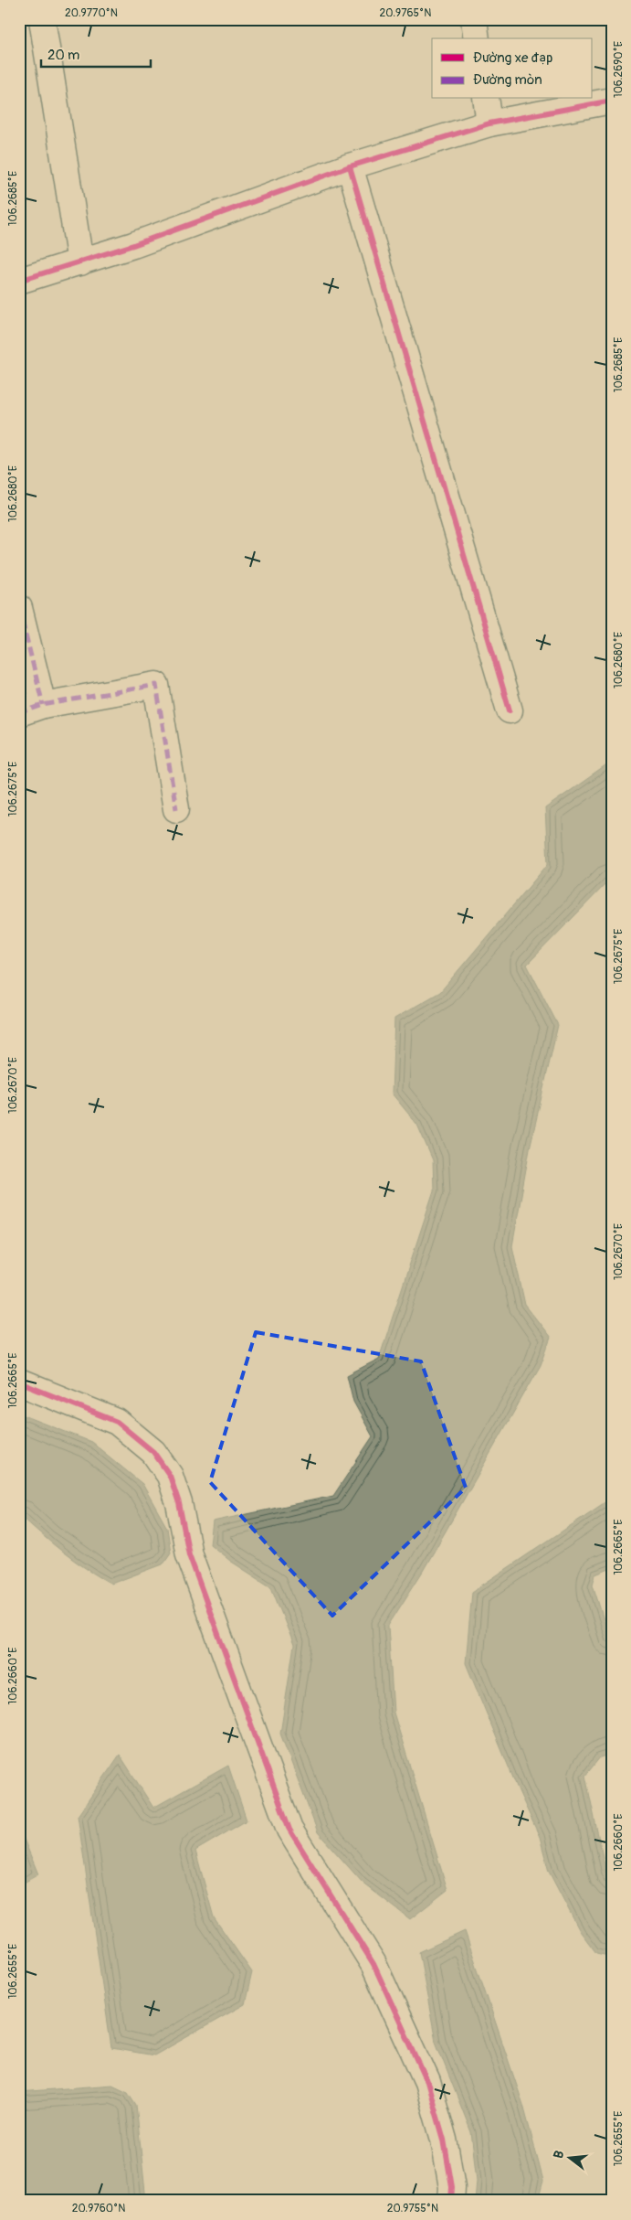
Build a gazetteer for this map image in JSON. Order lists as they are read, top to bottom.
{
  "legend": ["Đường xe đạp", "Đường mòn"],
  "scale_bar": "20 m",
  "north": "left",
  "coordinates": [
    "20.9770°N",
    "20.9765°N",
    "106.2690°E",
    "106.2685°E",
    "106.2680°E",
    "106.2675°E",
    "106.2670°E",
    "106.2665°E",
    "106.2660°E",
    "106.2655°E",
    "20.9760°N",
    "20.9755°N"
  ]
}
